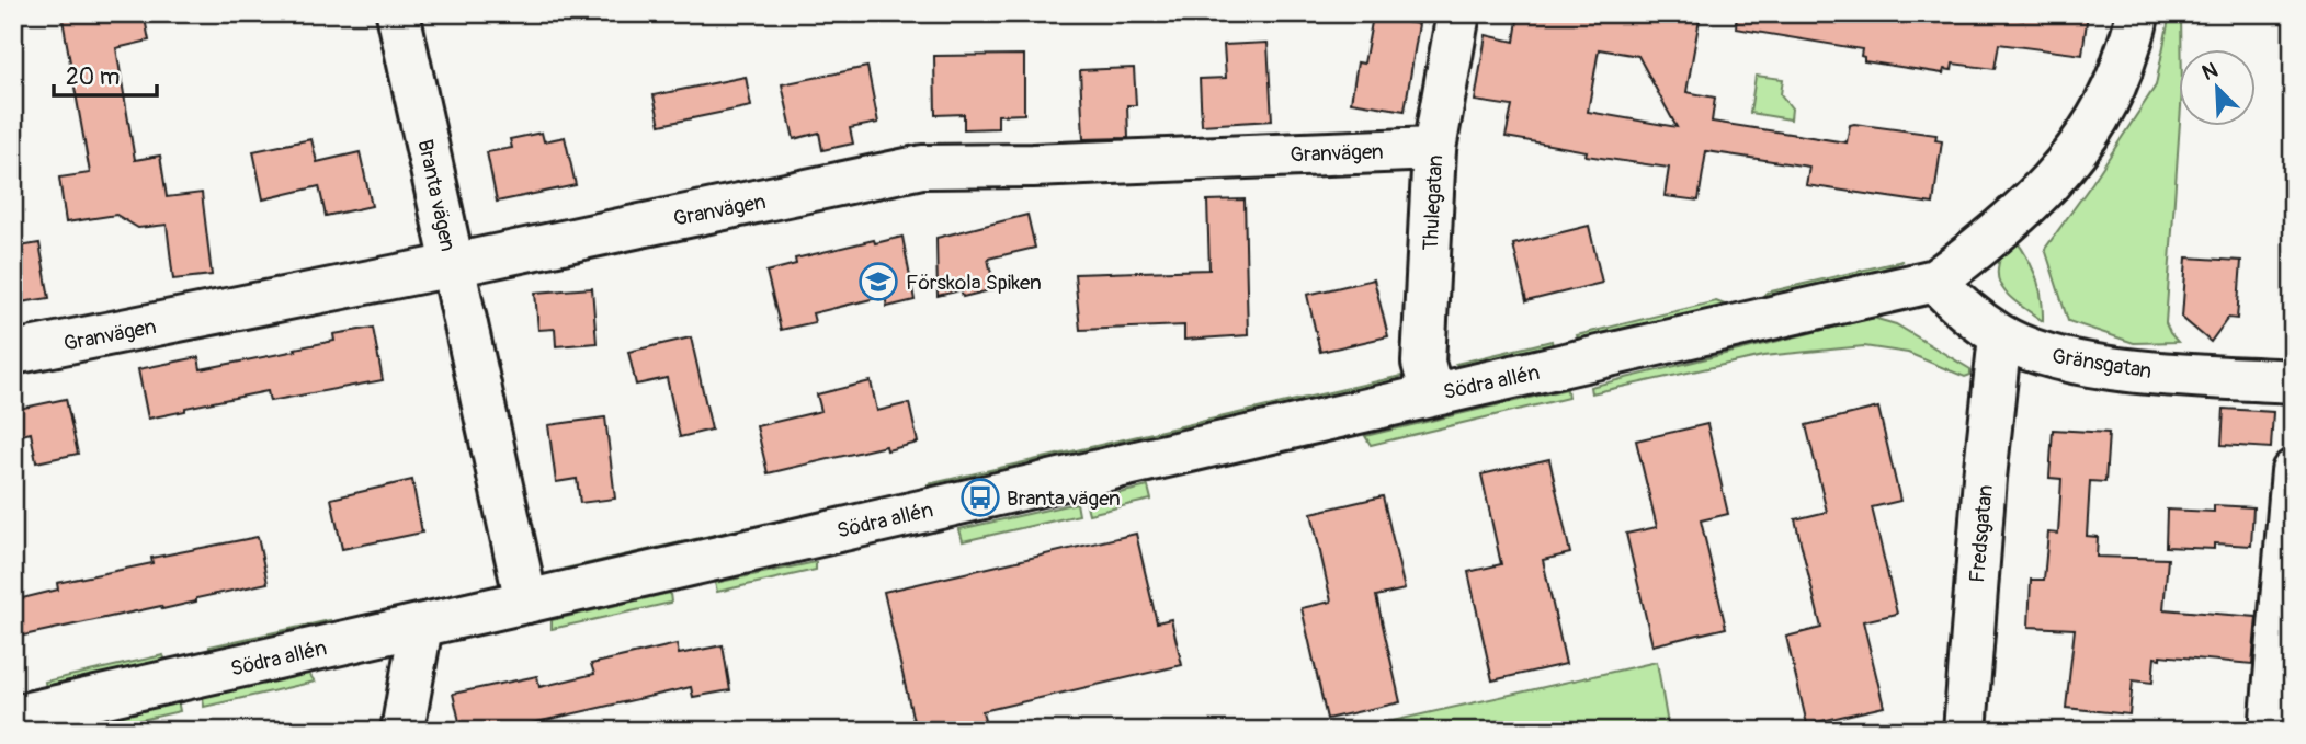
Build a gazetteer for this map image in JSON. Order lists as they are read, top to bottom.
{
  "streets": {
    "street": [
      "Granvägen",
      "Branta vägen",
      "Thulegatan",
      "Gränsgatan",
      "Södra allén",
      "Fredsgatan"
    ]
  },
  "crossings": [
    ["Granvägen", "Branta vägen"],
    ["Granvägen", "Thulegatan"],
    ["Branta vägen", "Södra allén"],
    ["Thulegatan", "Södra allén"],
    ["Gränsgatan", "Södra allén"],
    ["Gränsgatan", "Fredsgatan"]
  ],
  "places": {
    "school or university": ["Förskola Spiken"],
    "bus stop": ["Branta vägen"]
  },
  "scale_bar": "20 m",
  "north": "top left"
}
